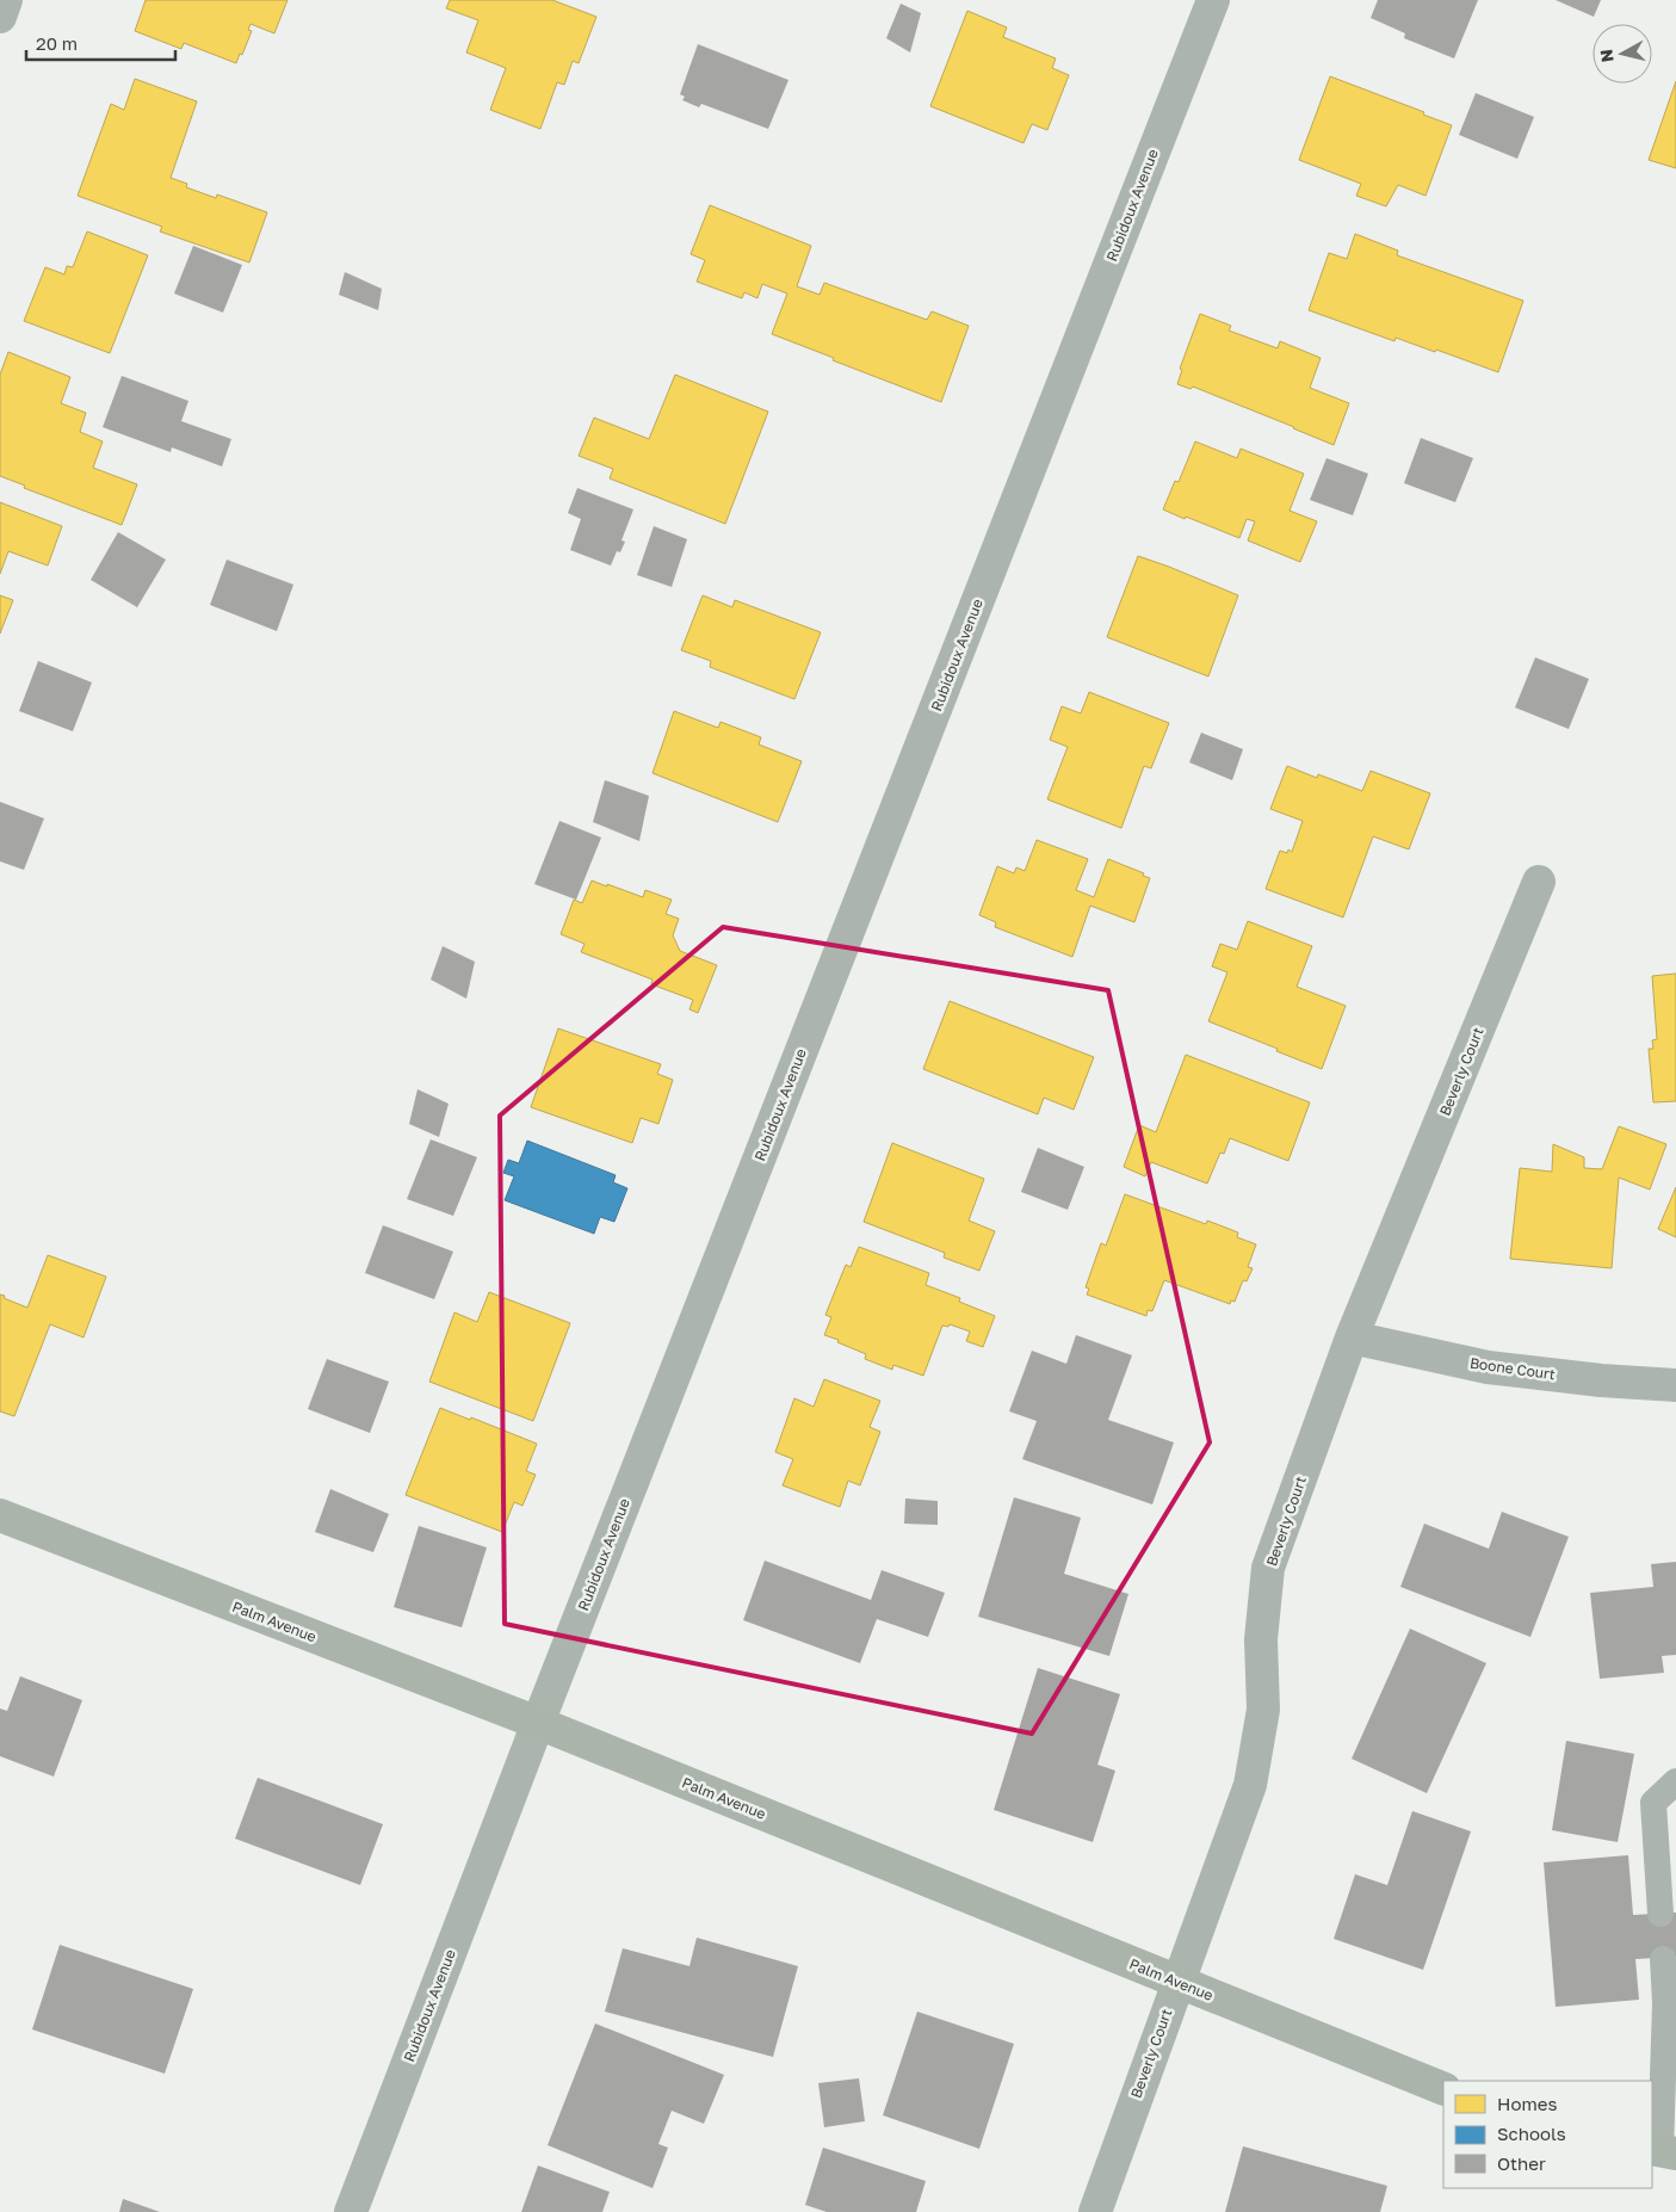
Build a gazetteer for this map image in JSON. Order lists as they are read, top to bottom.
{
  "streets": {
    "street": [
      "Rubidoux Avenue",
      "Beverly Court",
      "Boone Court",
      "Palm Avenue"
    ]
  },
  "crossings": [
    ["Rubidoux Avenue", "Palm Avenue"],
    ["Beverly Court", "Boone Court"],
    ["Beverly Court", "Palm Avenue"]
  ],
  "legend": ["Homes", "Schools", "Other"],
  "scale_bar": "20 m",
  "north": "left"
}
